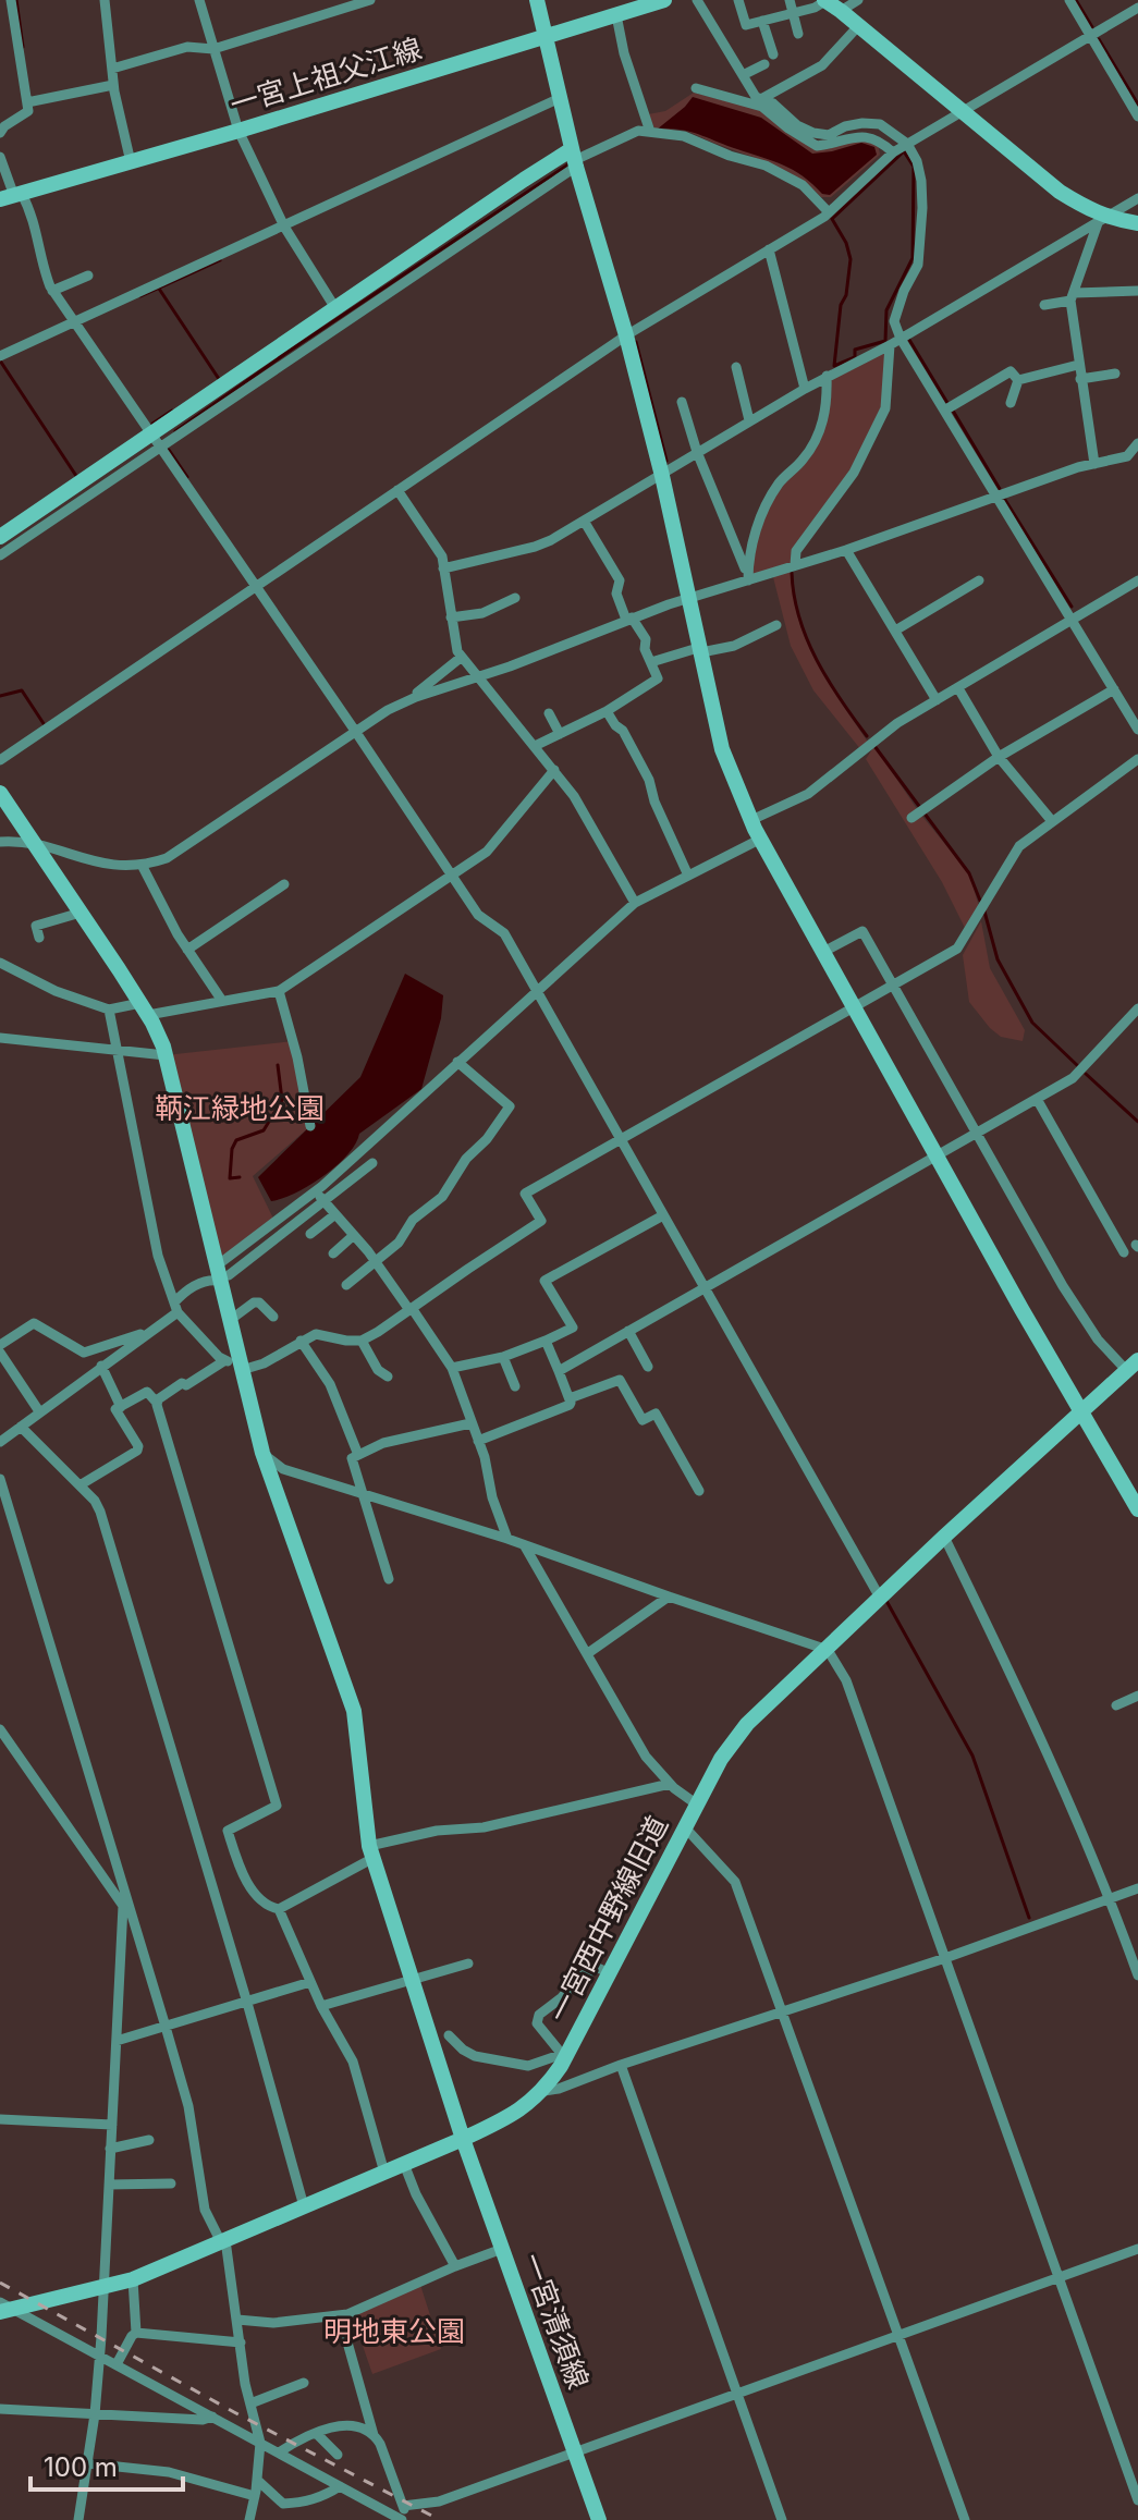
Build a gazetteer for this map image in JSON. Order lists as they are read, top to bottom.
{
  "streets": {
    "street": ["一宮上祖父江線", "一宮西中野線旧道", "一宮清須線"]
  },
  "crossings": [
    ["一宮西中野線旧道", "一宮清須線"]
  ],
  "parks": ["鞆江緑地公園", "明地東公園"],
  "scale_bar": "100 m"
}
